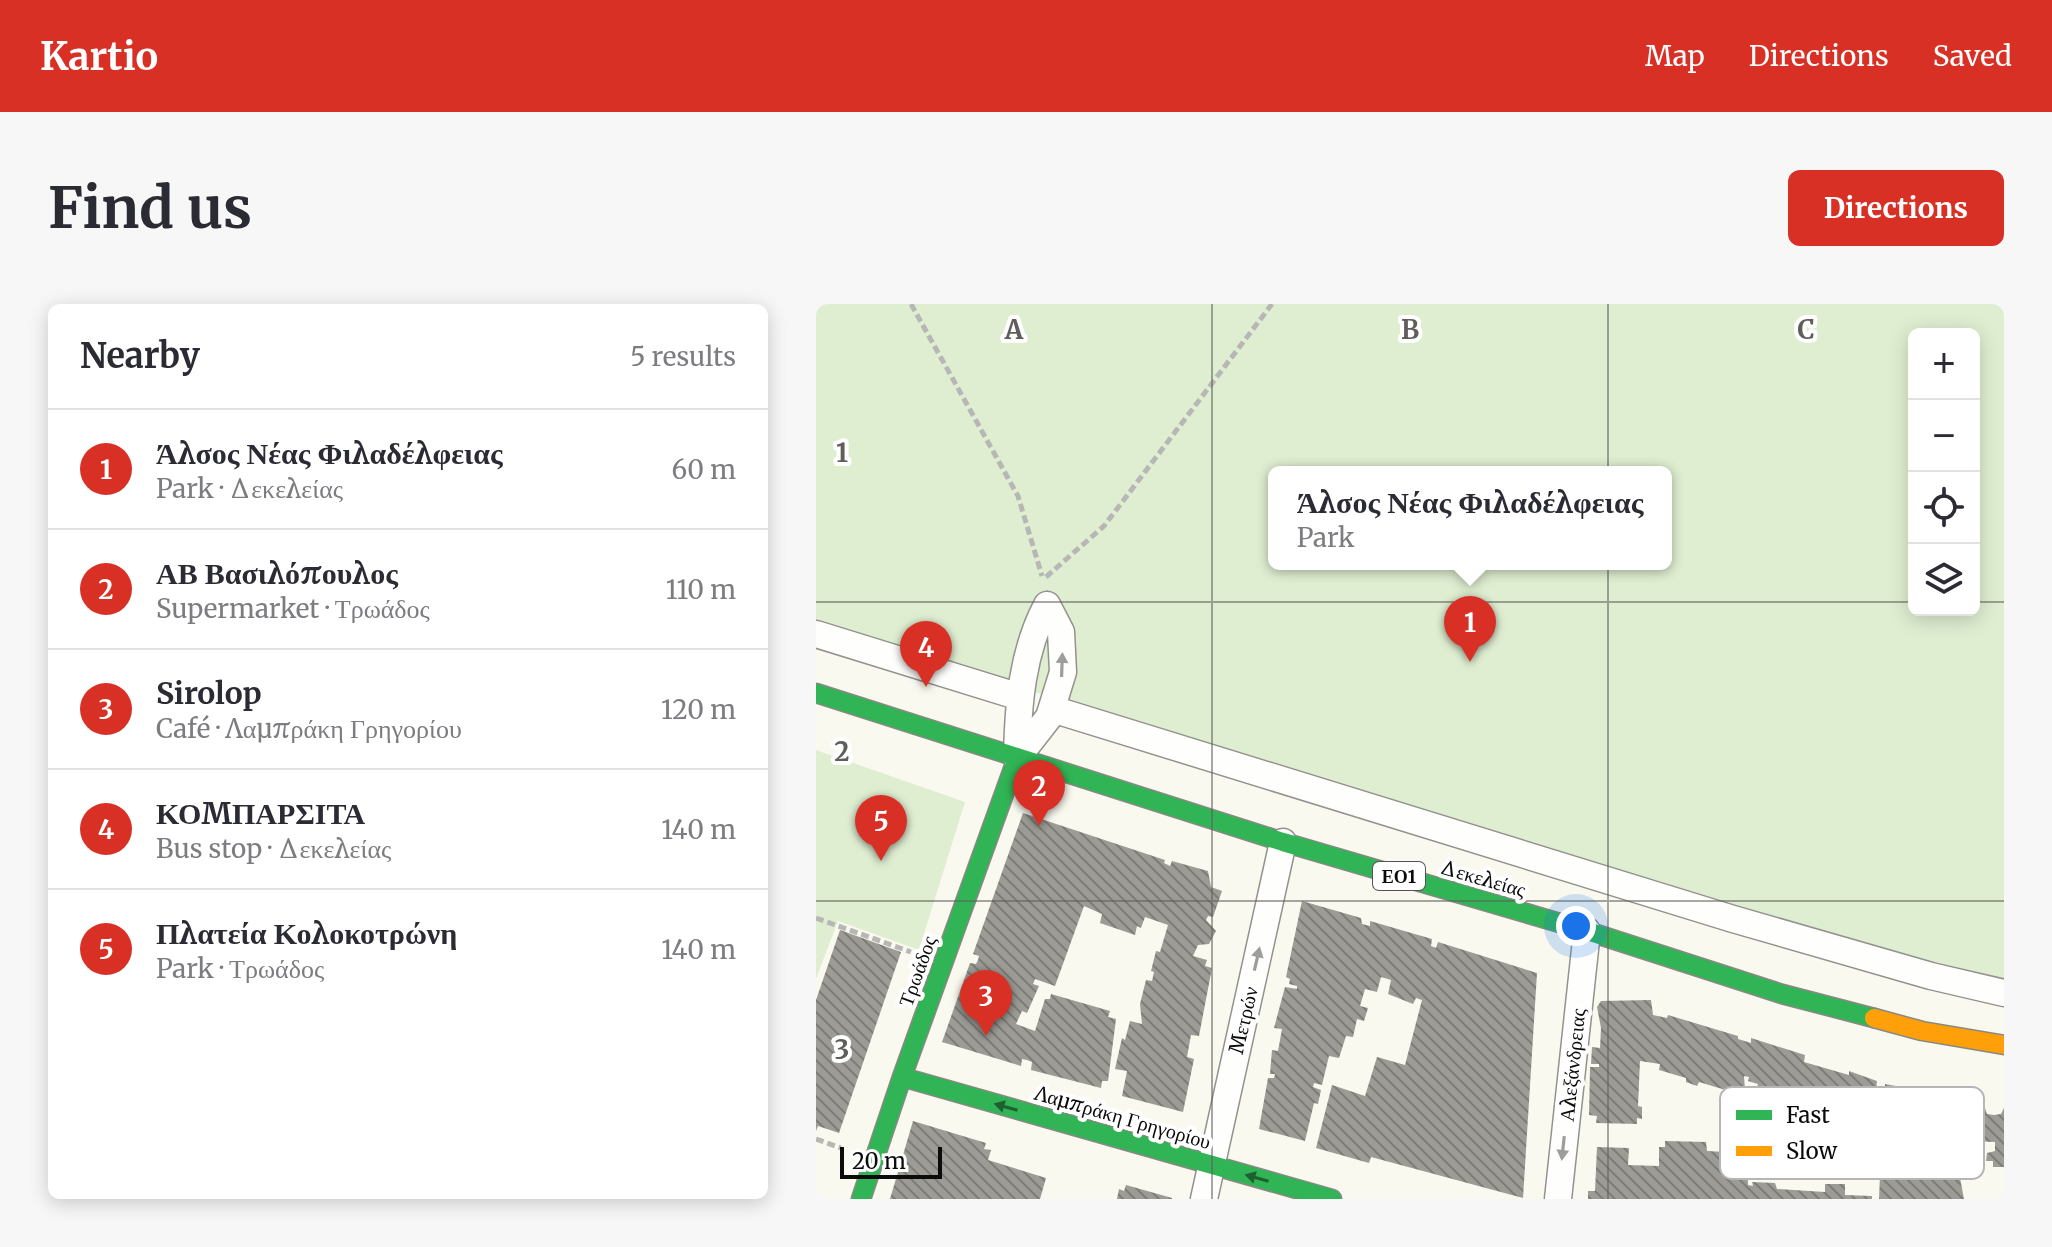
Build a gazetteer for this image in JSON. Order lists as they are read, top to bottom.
{
  "streets": {
    "main road": [
      "ΕΟ1",
      "Δεκελείας",
      "Τρωάδος",
      "Λαμπράκη Γρηγορίου"
    ],
    "street": ["Μετρών", "Αλεξάνδρειας"]
  },
  "crossings": [
    ["Δεκελείας", "Τρωάδος"],
    ["Δεκελείας", "Μετρών"],
    ["Δεκελείας", "Αλεξάνδρειας"],
    ["Τρωάδος", "Λαμπράκη Γρηγορίου"],
    ["Μετρών", "Λαμπράκη Γρηγορίου"]
  ],
  "one_way": ["Μετρών", "Αλεξάνδρειας", "Λαμπράκη Γρηγορίου"],
  "legend": ["Fast", "Slow"],
  "scale_bar": "20 m",
  "page": {
    "header": "Kartio",
    "nav": ["Map", "Directions", "Saved"],
    "buttons": "Directions",
    "title": "Find us",
    "heading": ["Nearby", "5 results"],
    "map_buttons": ["+", "−"],
    "list": [
      {
        "mark": "1",
        "name": "Άλσος Νέας Φιλαδέλφειας",
        "note": "Park · Δεκελείας",
        "value": "60 m"
      },
      {
        "mark": "2",
        "name": "ΑΒ Βασιλόπουλος",
        "note": "Supermarket · Τρωάδος",
        "value": "110 m"
      },
      {
        "mark": "3",
        "name": "Sirolop",
        "note": "Café · Λαμπράκη Γρηγορίου",
        "value": "120 m"
      },
      {
        "mark": "4",
        "name": "ΚΟΜΠΑΡΣΙΤΑ",
        "note": "Bus stop · Δεκελείας",
        "value": "140 m"
      },
      {
        "mark": "5",
        "name": "Πλατεία Κολοκοτρώνη",
        "note": "Park · Τρωάδος",
        "value": "140 m"
      }
    ],
    "popup": ["Άλσος Νέας Φιλαδέλφειας", "Park"],
    "pins": [
      "1",
      "4",
      "2",
      "5",
      "3"
    ],
    "scale": "20 m"
  },
  "grid": {
    "columns": ["A", "B", "C"],
    "rows": ["1", "2", "3"]
  }
}
